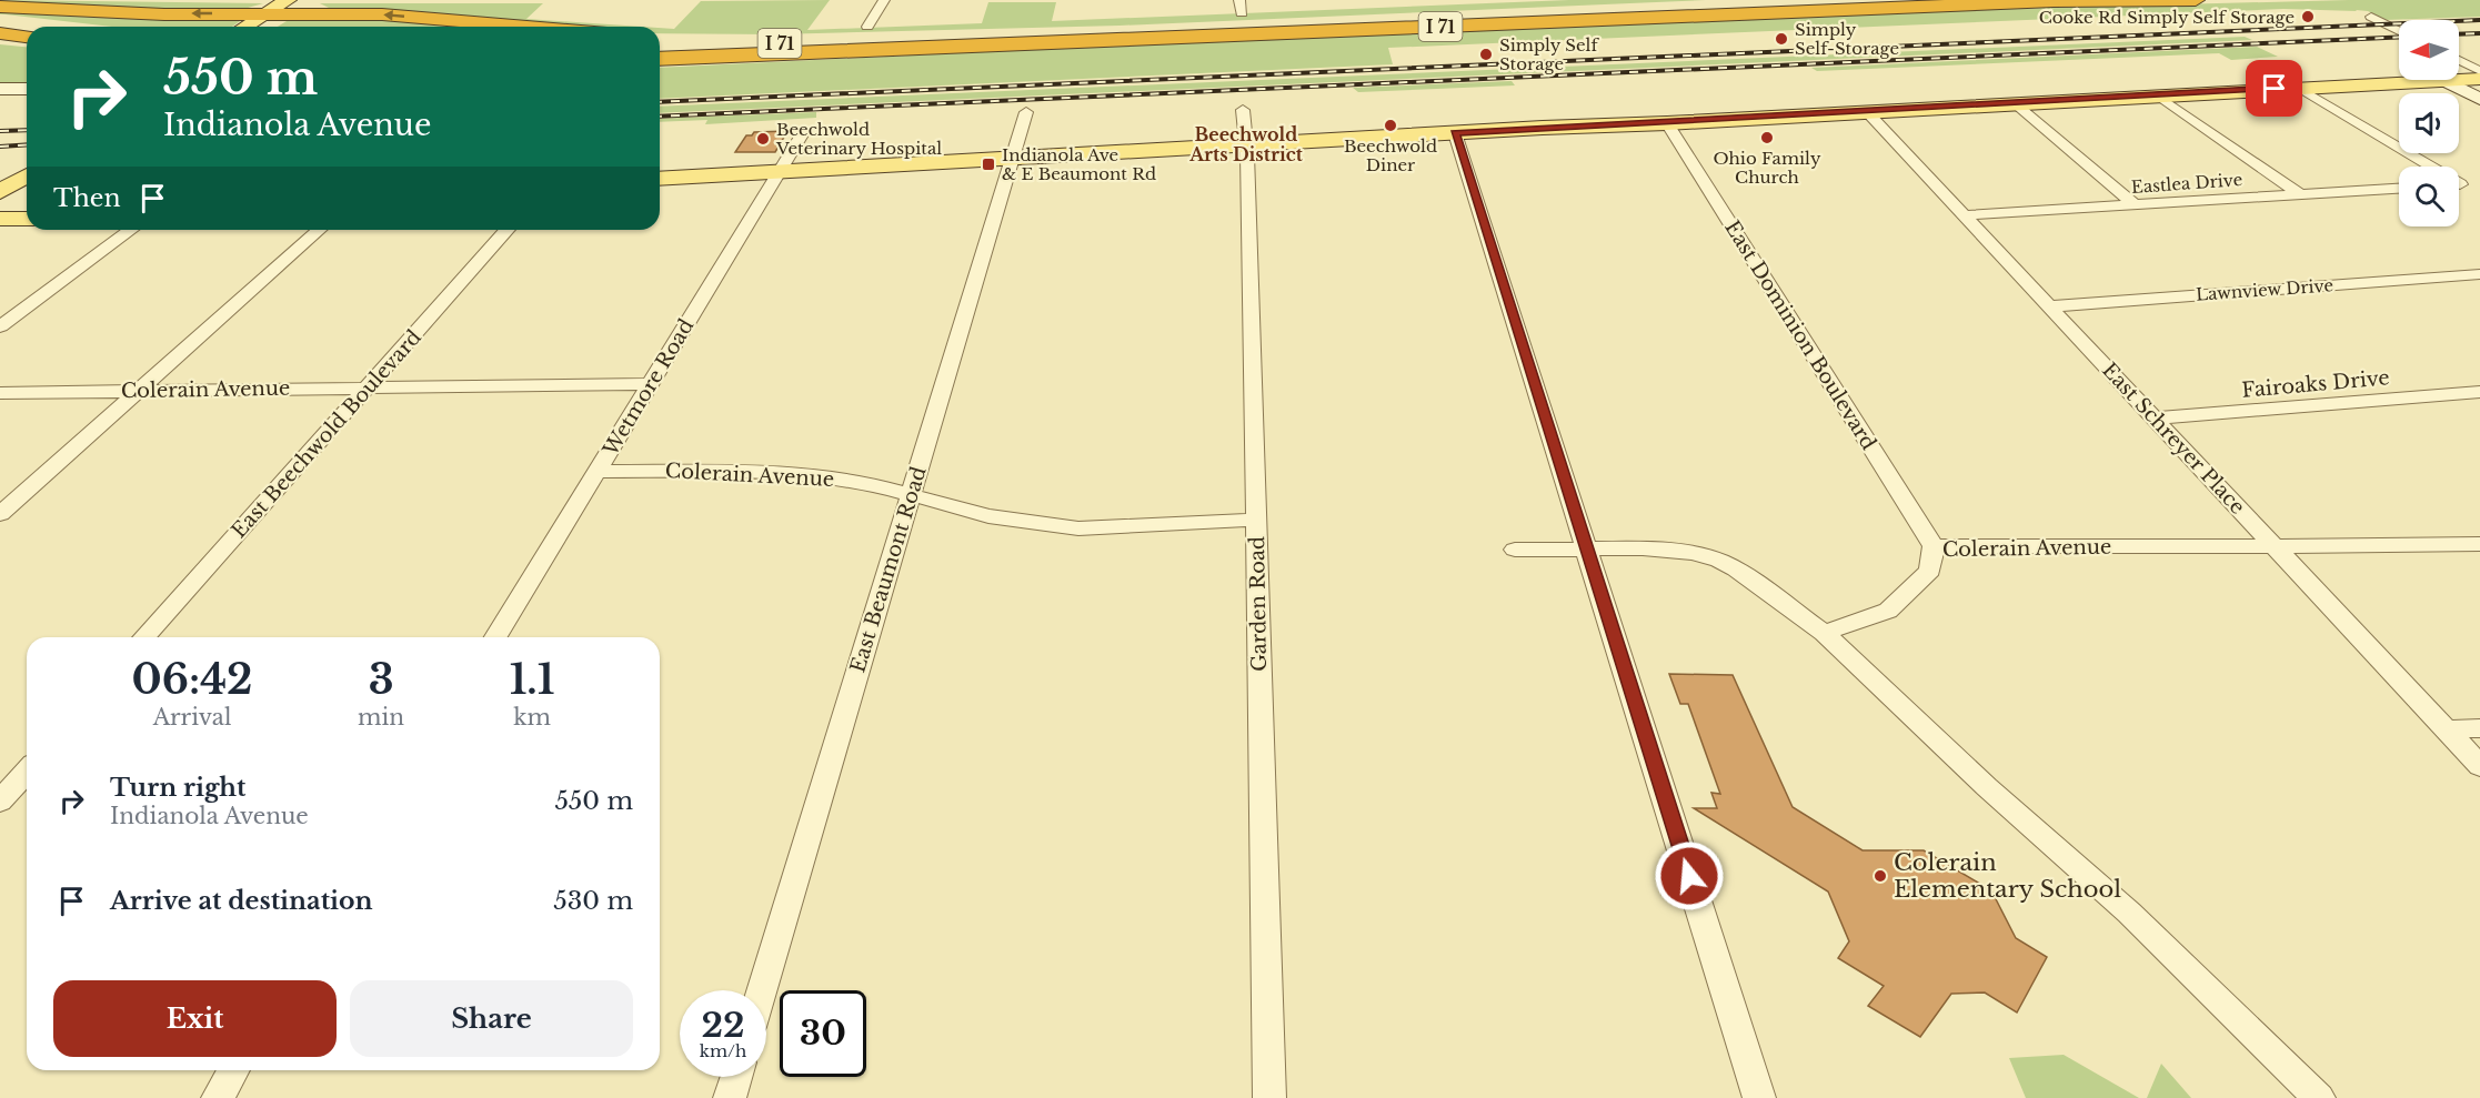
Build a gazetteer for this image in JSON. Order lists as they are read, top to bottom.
{
  "streets": {
    "highway": ["I 71"],
    "street": [
      "Eastlea Drive",
      "Lawnview Drive",
      "East Dominion Boulevard",
      "Fairoaks Drive",
      "Wetmore Road",
      "Colerain Avenue",
      "East Beechwold Boulevard",
      "East Schreyer Place",
      "East Beaumont Road",
      "Garden Road"
    ]
  },
  "crossings": [
    ["Eastlea Drive", "East Schreyer Place"],
    ["Lawnview Drive", "East Schreyer Place"],
    ["East Dominion Boulevard", "Colerain Avenue"],
    ["Fairoaks Drive", "East Schreyer Place"],
    ["Wetmore Road", "Colerain Avenue"],
    ["Colerain Avenue", "East Beechwold Boulevard"],
    ["Colerain Avenue", "East Schreyer Place"],
    ["Colerain Avenue", "East Beaumont Road"],
    ["Colerain Avenue", "Garden Road"]
  ],
  "districts": ["Beechwold Arts District"],
  "places": {
    "other": [
      "Cooke Rd Simply Self Storage",
      "Simply Self-Storage",
      "Simply Self Storage",
      "Beechwold Diner",
      "Ohio Family Church",
      "Beechwold Veterinary Hospital",
      "Colerain Elementary School"
    ],
    "transit": ["Indianola Ave & E Beaumont Rd"]
  },
  "north": "left",
  "page": {
    "turn": ["550 m", "Indianola Avenue"],
    "then": "Then",
    "eta": [
      "06:42",
      "Arrival",
      "3",
      "min",
      "1.1",
      "km"
    ],
    "list": [
      {
        "name": "Turn right",
        "note": "Indianola Avenue",
        "value": "550 m"
      },
      {
        "name": "Arrive at destination",
        "value": "530 m"
      }
    ],
    "buttons": ["Exit", "Share"],
    "speed": "22 km/h",
    "limit": "30"
  }
}
